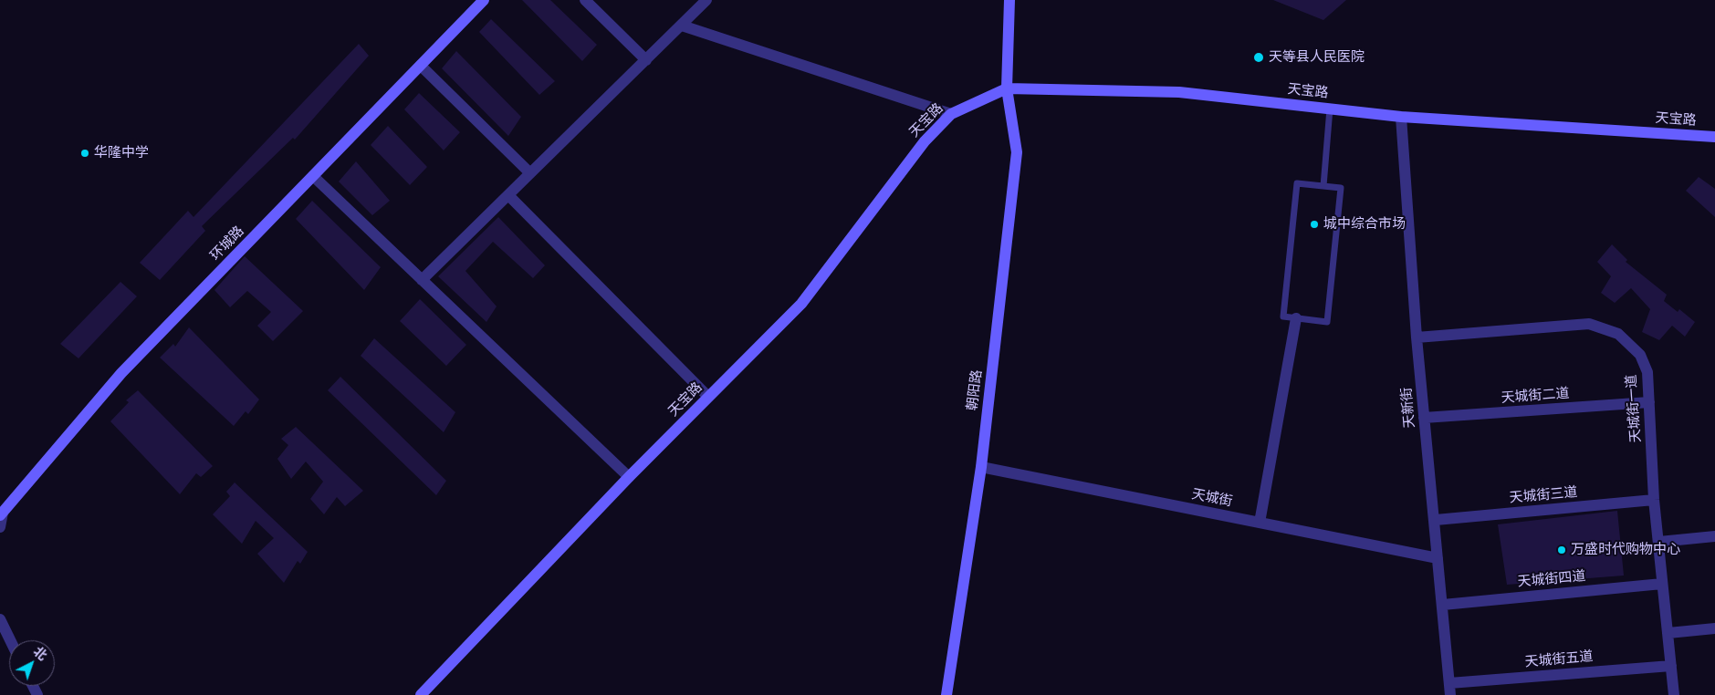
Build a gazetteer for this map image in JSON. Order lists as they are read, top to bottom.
{
  "streets": {
    "main road": ["天宝路", "环城路", "朝阳路"],
    "street": [
      "天城街二道",
      "天新街",
      "天城街一道",
      "天城街三道",
      "天城街",
      "天城街四道",
      "天城街五道"
    ]
  },
  "crossings": [
    ["天宝路", "朝阳路"],
    ["天宝路", "天新街"],
    ["朝阳路", "天城街"],
    ["天城街二道", "天新街"],
    ["天城街二道", "天城街一道"],
    ["天新街", "天城街一道"],
    ["天新街", "天城街三道"],
    ["天新街", "天城街"],
    ["天新街", "天城街四道"],
    ["天新街", "天城街五道"],
    ["天城街一道", "天城街三道"],
    ["天城街一道", "天城街四道"],
    ["天城街一道", "天城街五道"]
  ],
  "places": [
    "天等县人民医院",
    "华隆中学",
    "城中综合市场",
    "万盛时代购物中心"
  ],
  "north": "top right"
}
